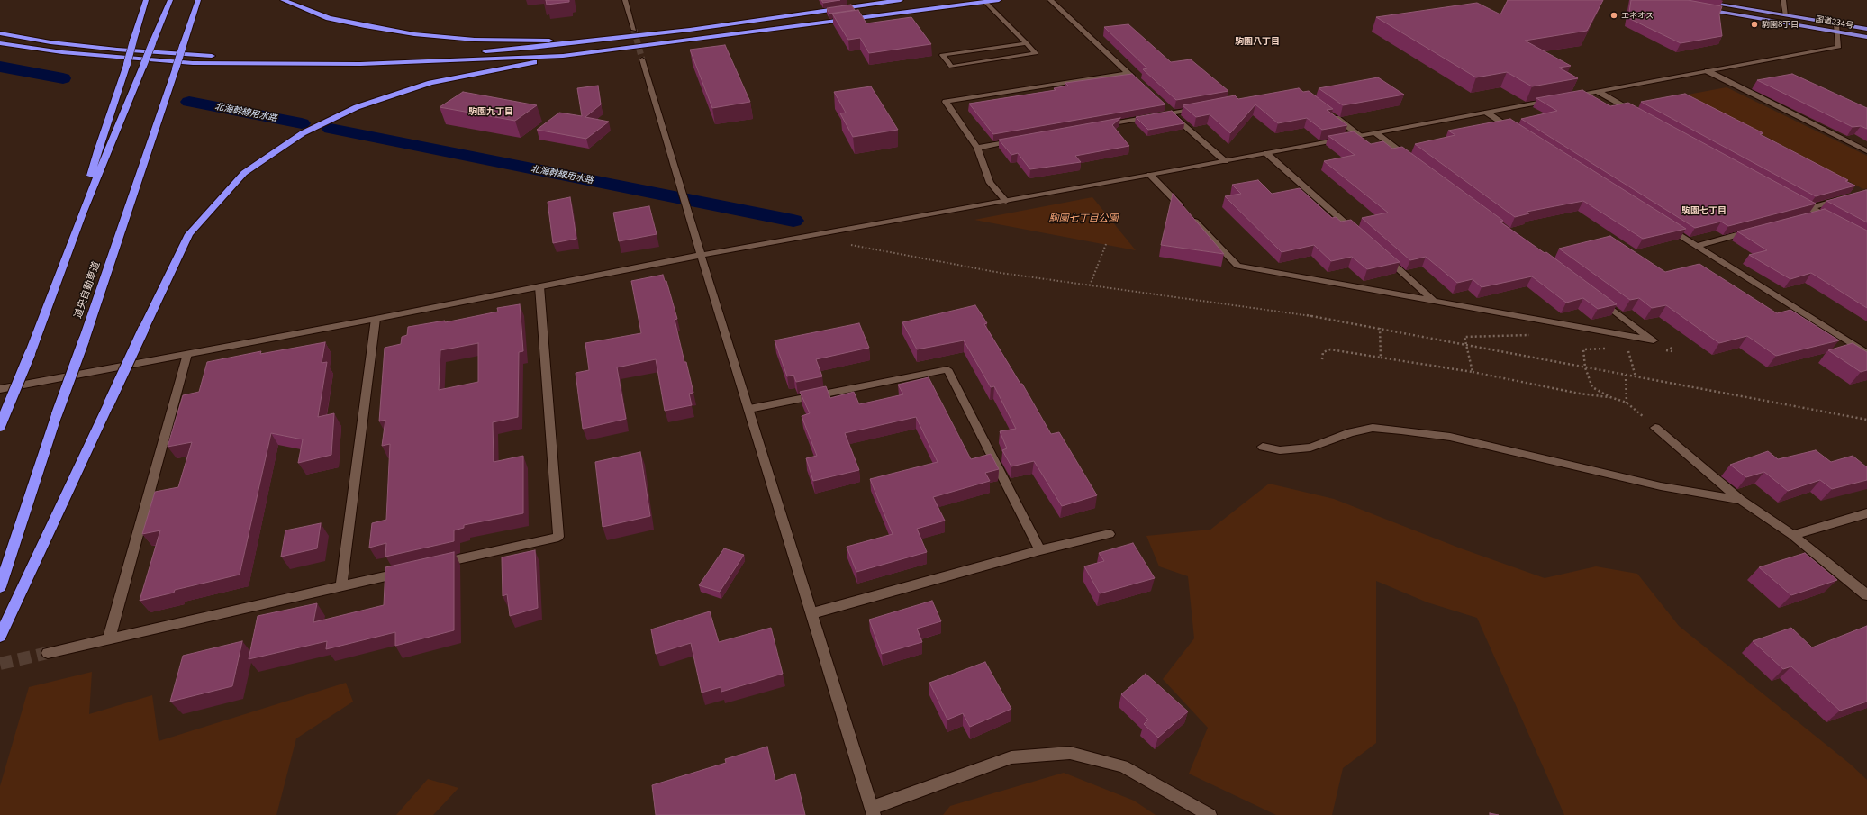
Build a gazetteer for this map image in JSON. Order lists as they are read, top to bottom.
{
  "streets": {
    "highway": ["国道234号", "道央自動車道"]
  },
  "districts": ["駒園八丁目", "駒園九丁目", "駒園七丁目"],
  "water": ["北海幹線用水路"],
  "parks": ["駒園七丁目公園"],
  "places": ["エネオス", "駒園8丁目"]
}
